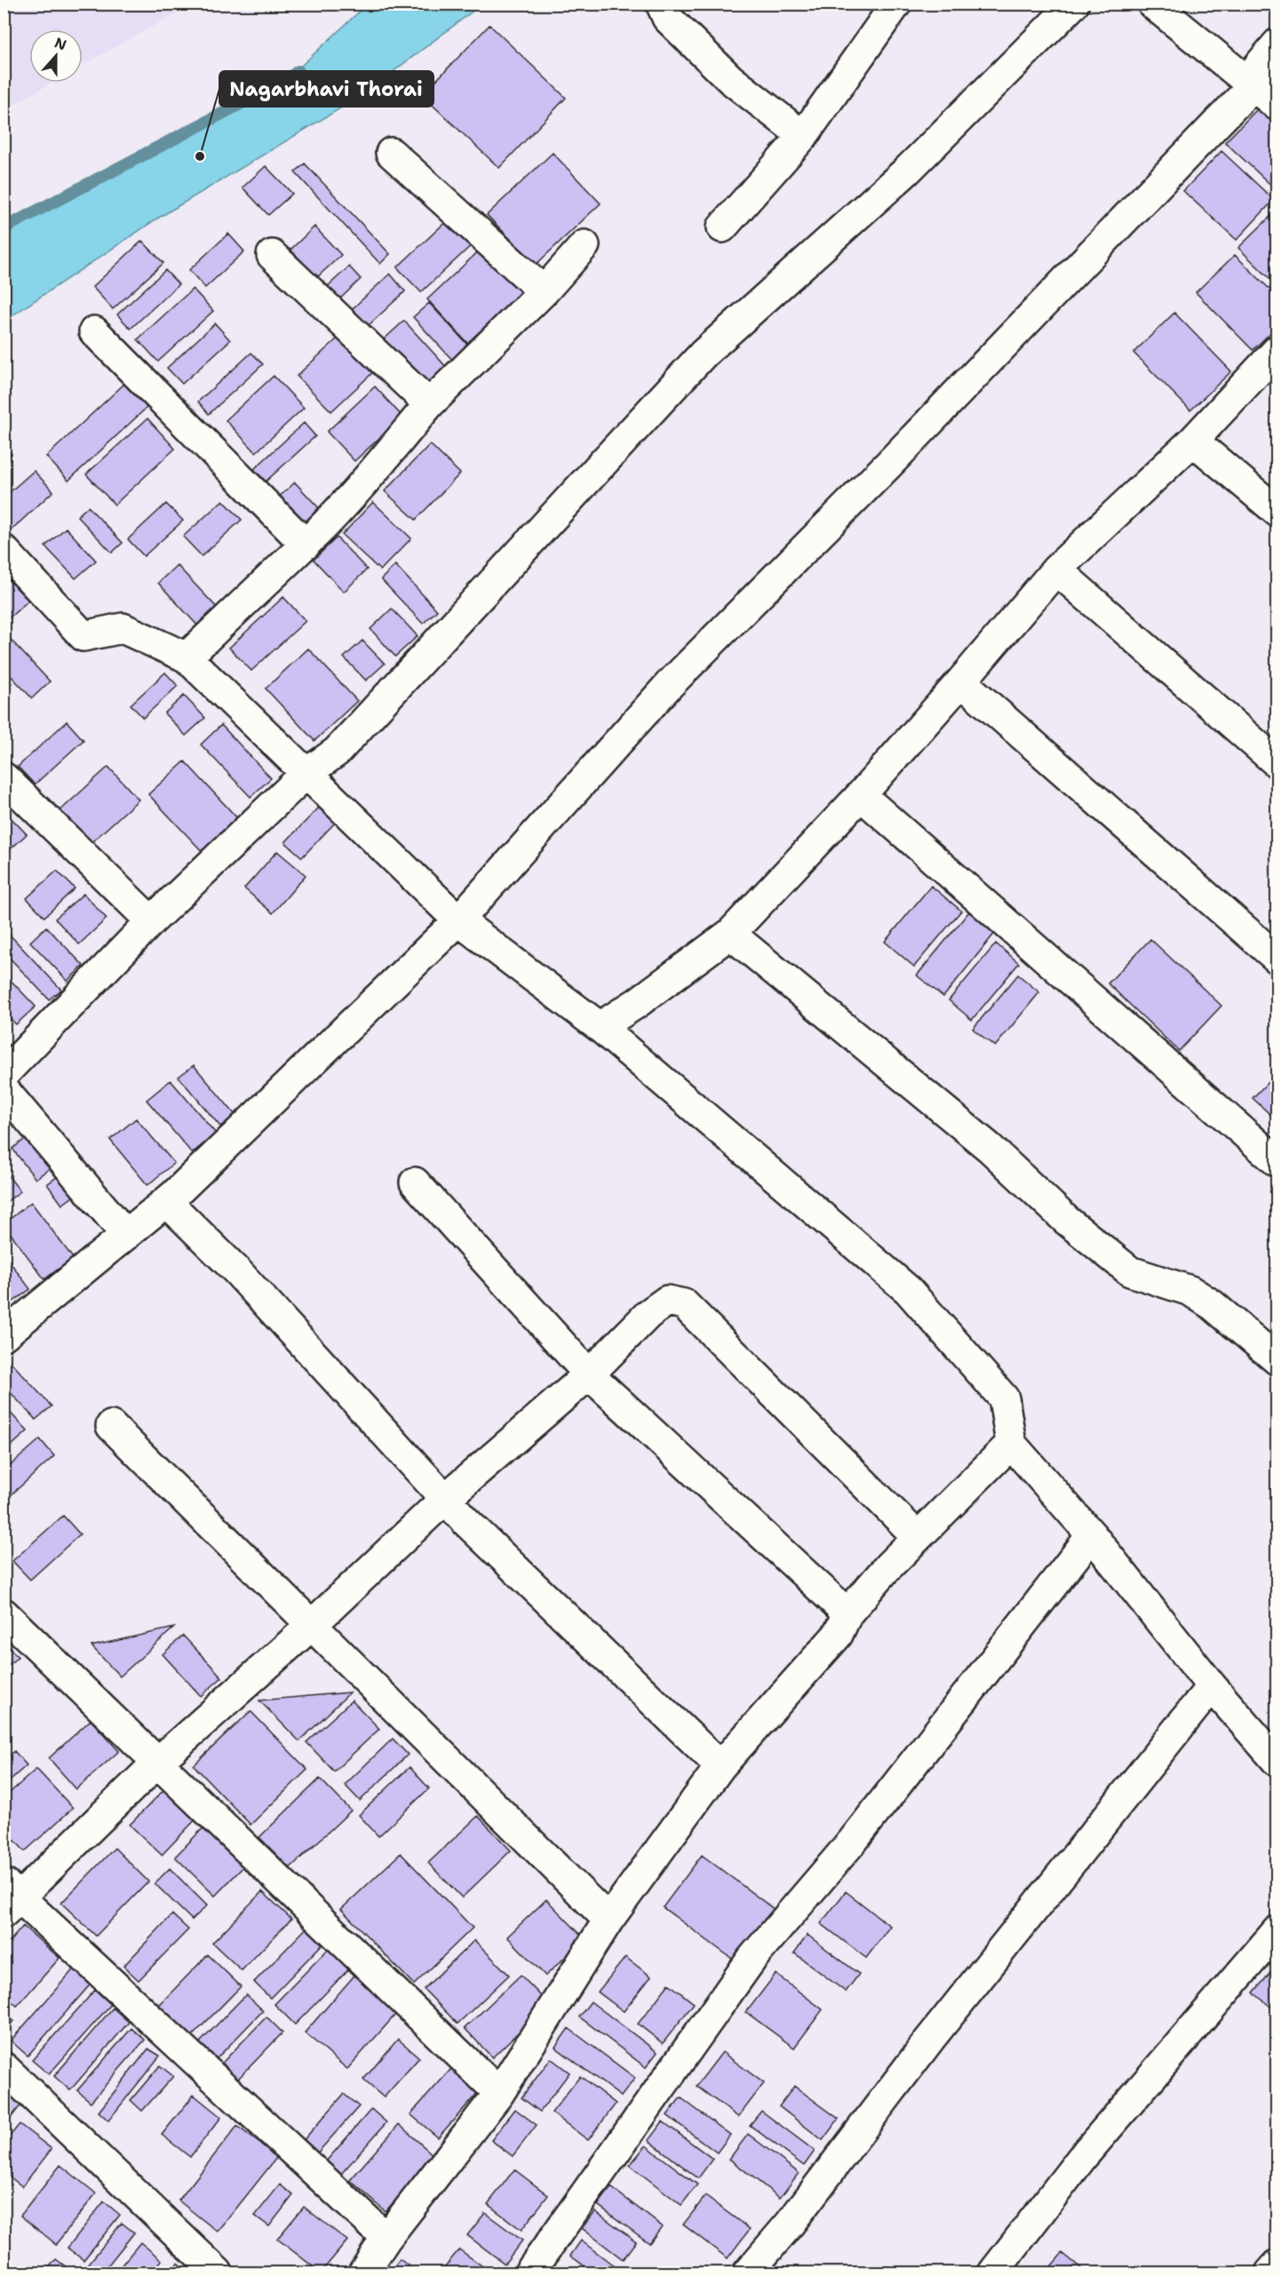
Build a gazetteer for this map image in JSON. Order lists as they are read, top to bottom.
{
  "places": ["Nagarbhavi Thorai"],
  "north": "top"
}
